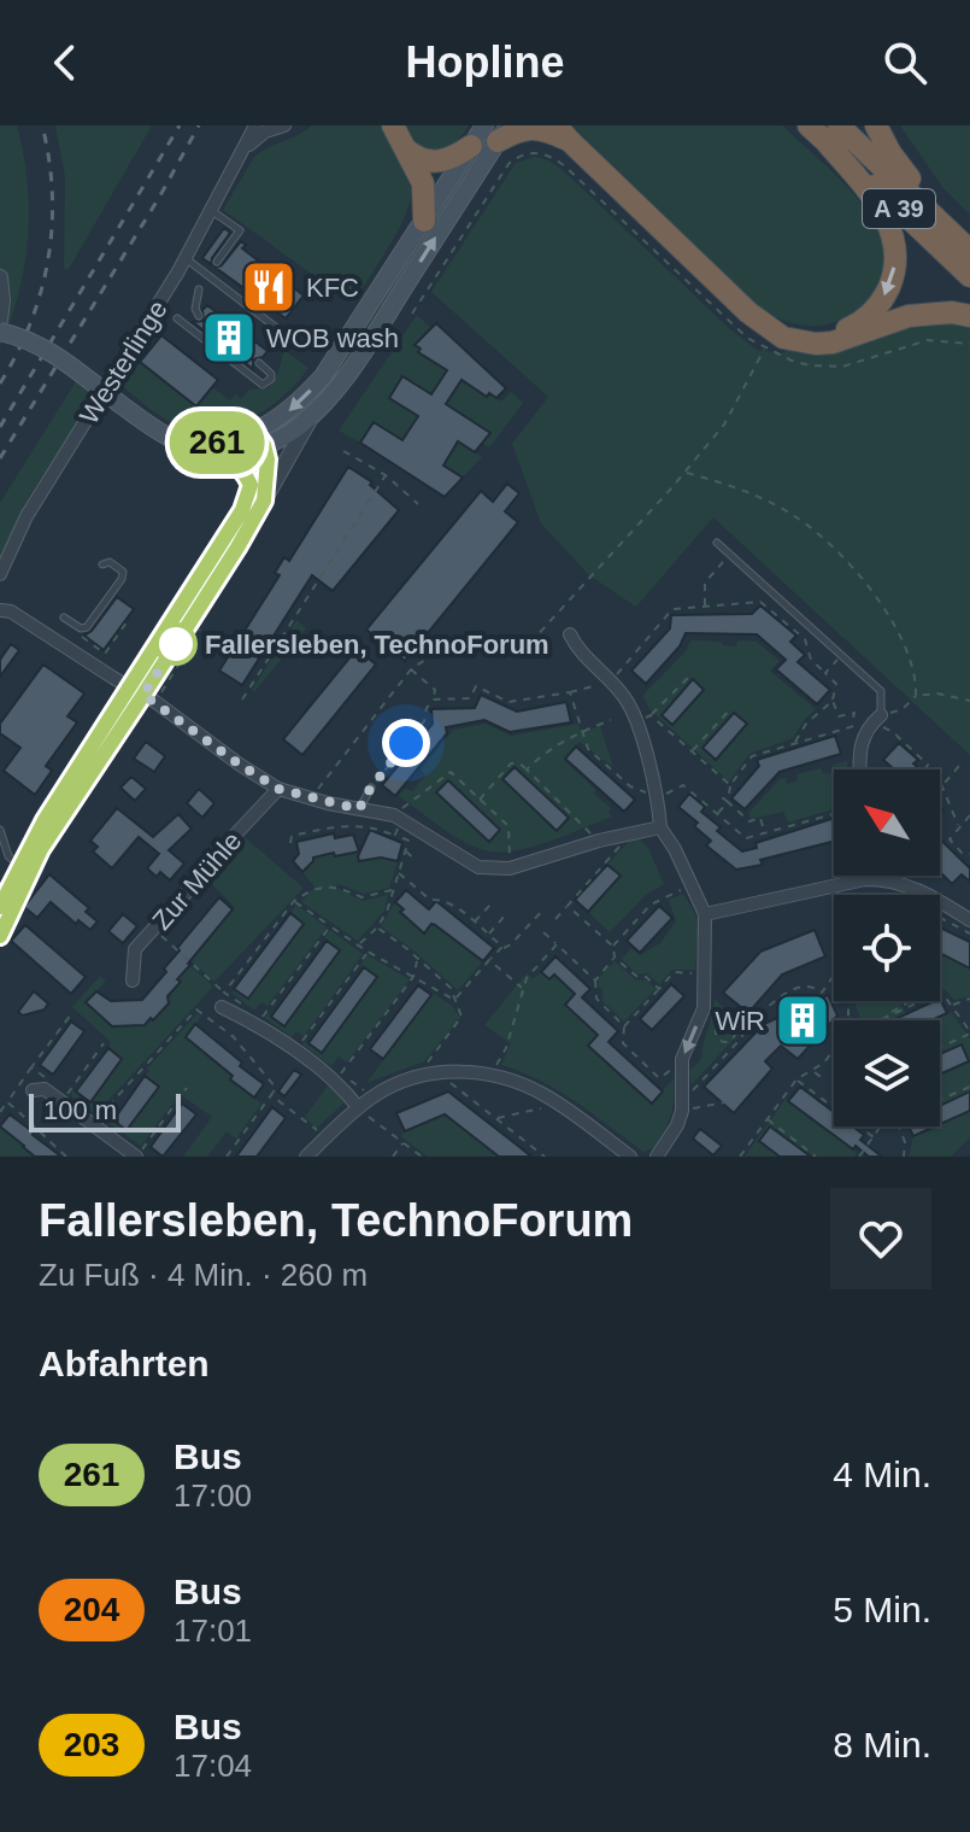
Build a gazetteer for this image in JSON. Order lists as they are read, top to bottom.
{
  "streets": {
    "highway": ["A 39"],
    "street": ["Westerlinge", "Zur Mühle"]
  },
  "places": {
    "restaurant": ["KFC"],
    "building": ["WOB wash", "WiR"],
    "other": ["Fallersleben, TechnoForum"]
  },
  "lines": ["bus line 261"],
  "scale_bar": "100 m",
  "north": "top left",
  "page": {
    "header": "Hopline",
    "on_map": "261",
    "scale": "100 m",
    "heading": [
      ["Fallersleben, TechnoForum", "Zu Fuß · 4 Min. · 260 m"],
      "Abfahrten"
    ],
    "list": [
      {
        "mark": "261",
        "name": "Bus",
        "note": "17:00",
        "value": "4 Min."
      },
      {
        "mark": "204",
        "name": "Bus",
        "note": "17:01",
        "value": "5 Min."
      },
      {
        "mark": "203",
        "name": "Bus",
        "note": "17:04",
        "value": "8 Min."
      }
    ]
  }
}
